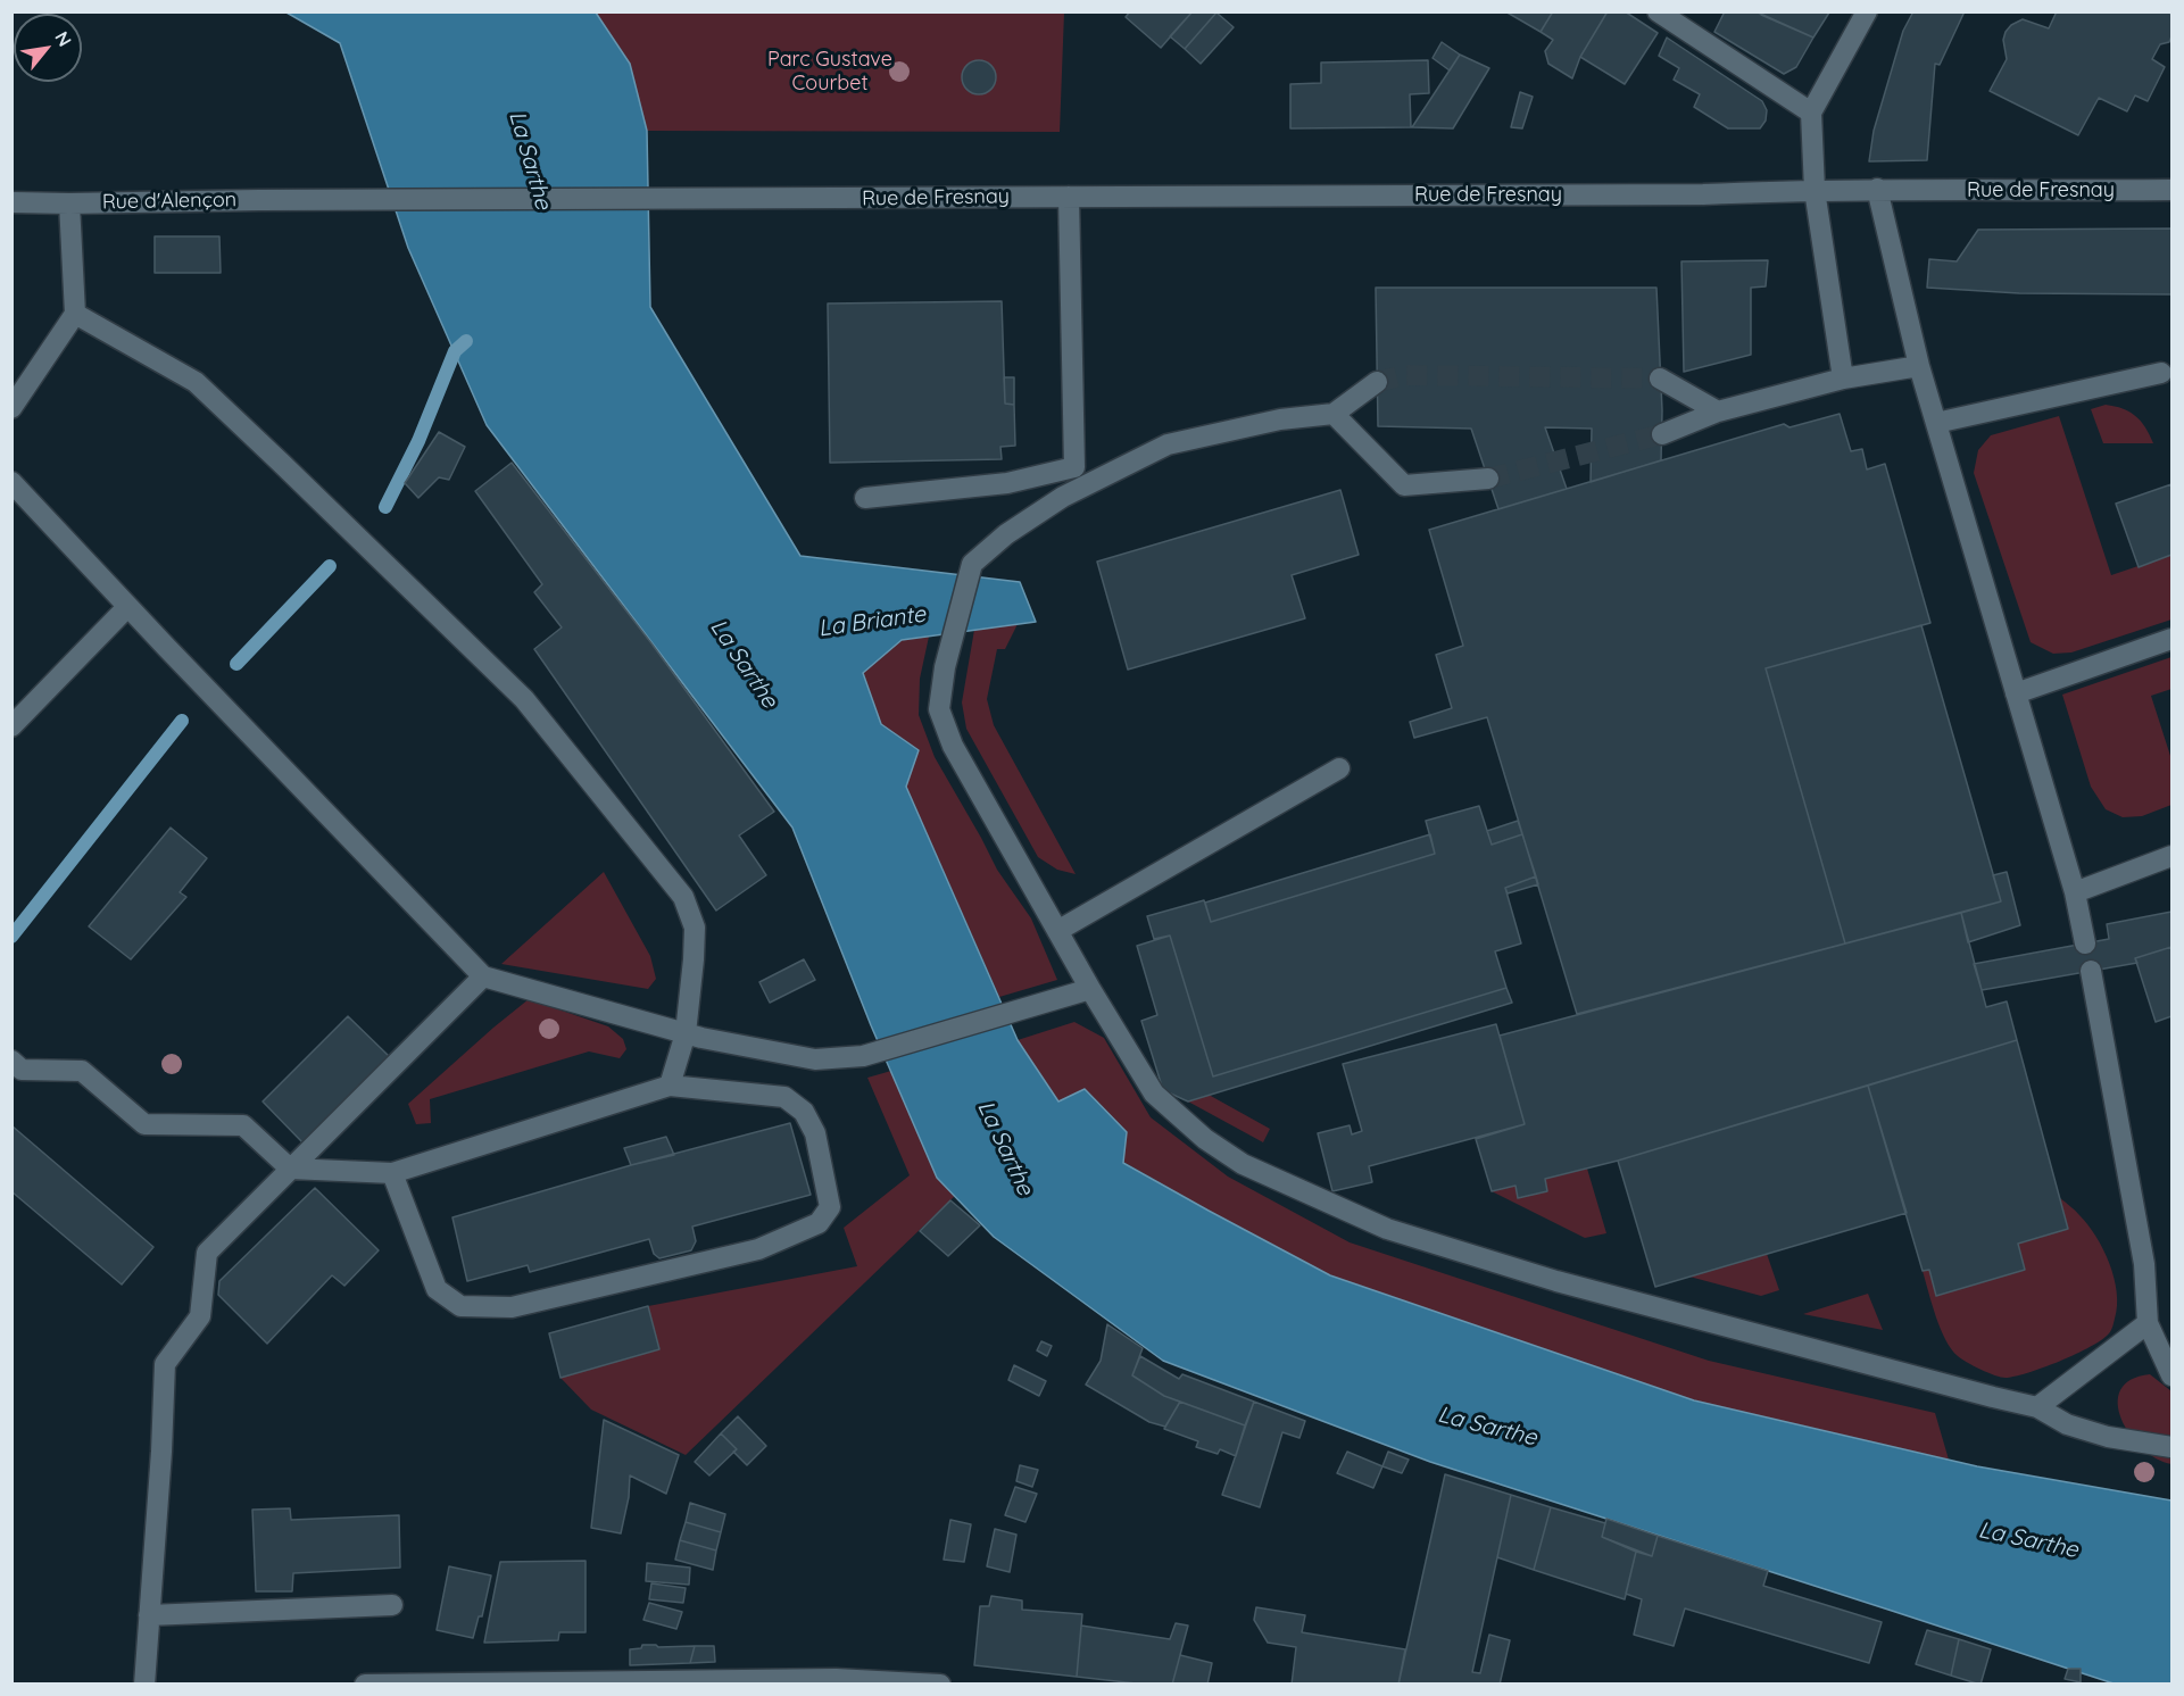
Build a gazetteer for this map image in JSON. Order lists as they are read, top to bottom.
{
  "streets": {
    "street": ["Rue de Fresnay", "Rue d'Alençon"]
  },
  "crossings": [
    ["Rue de Fresnay", "Rue d'Alençon"]
  ],
  "water": ["La Sarthe", "La Briante"],
  "parks": ["Parc Gustave Courbet"],
  "north": "top right"
}
